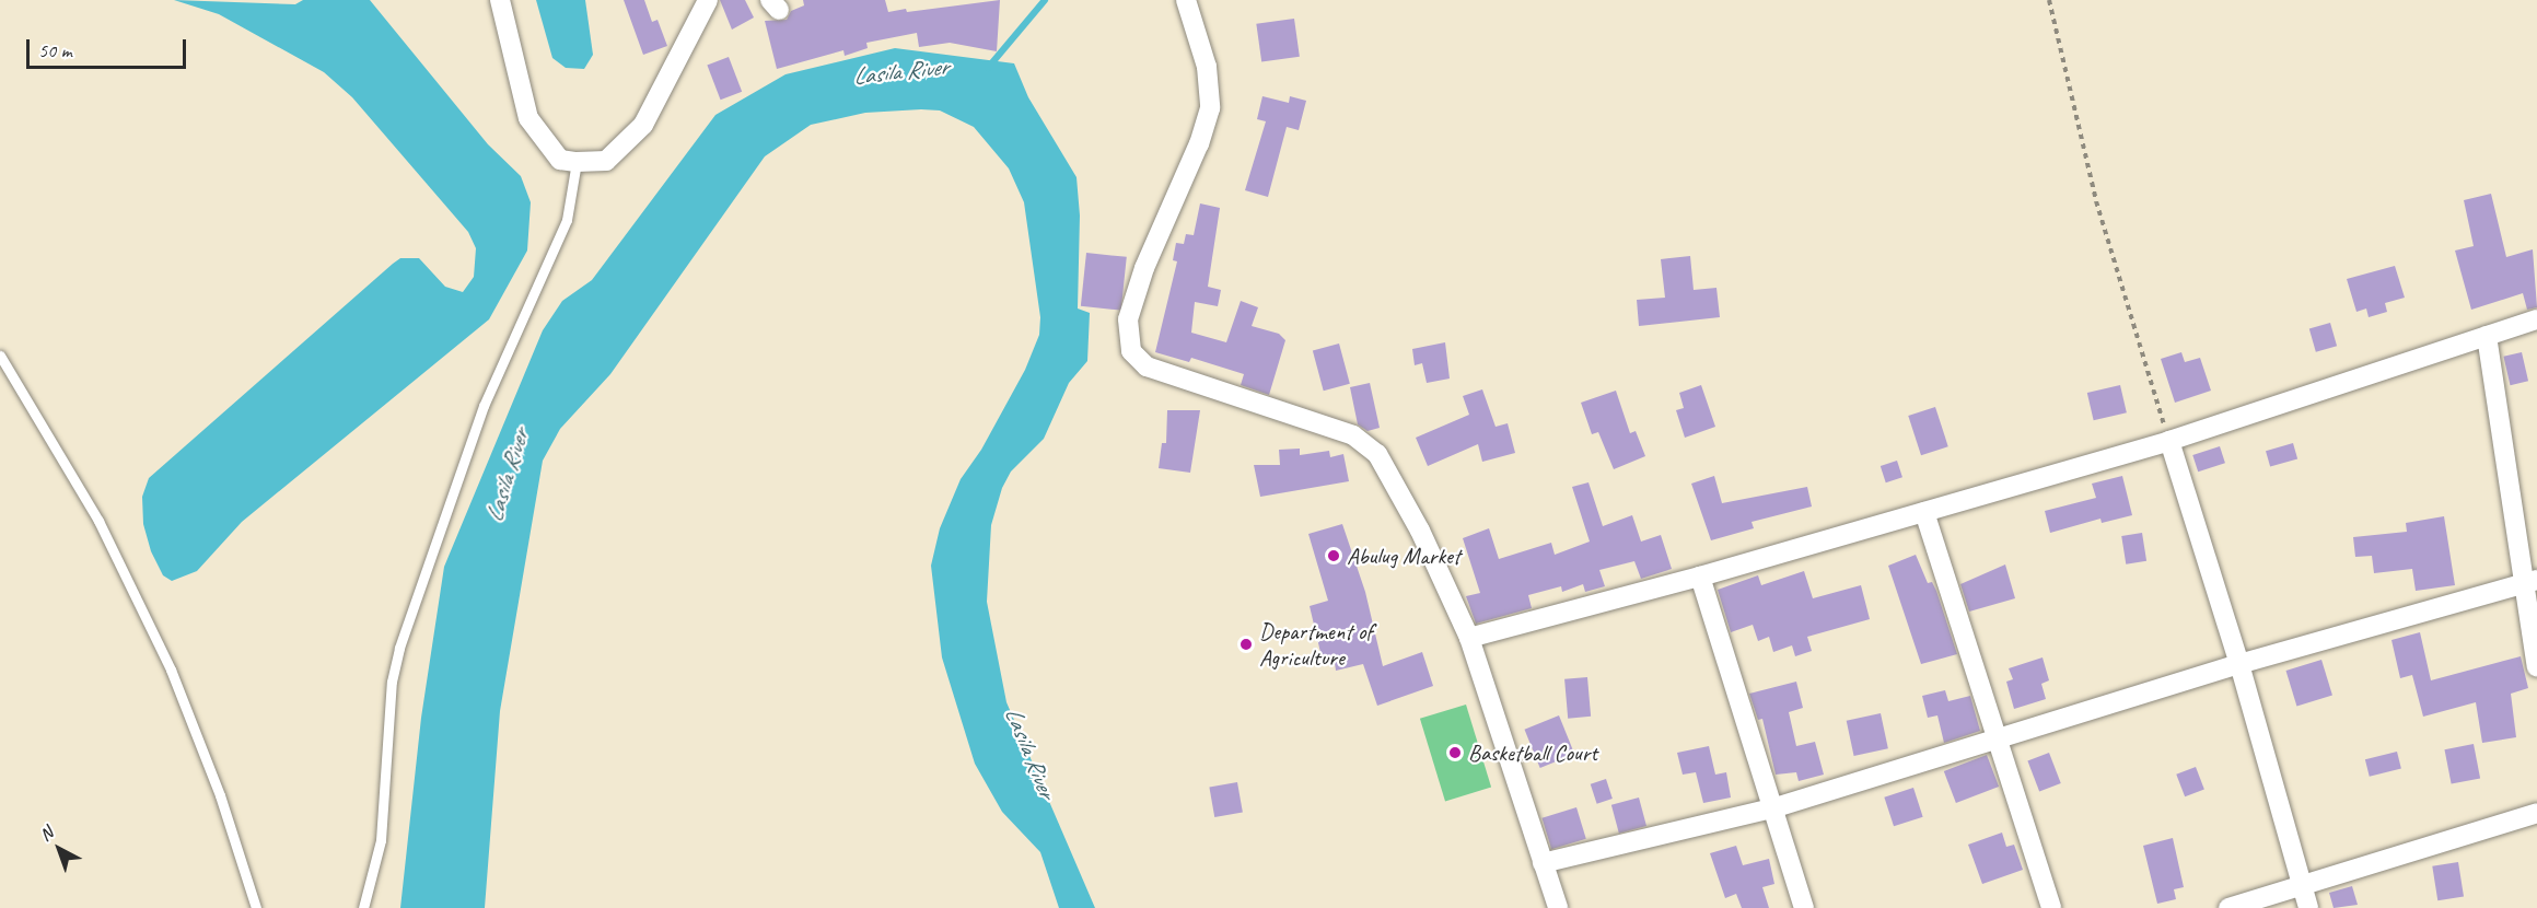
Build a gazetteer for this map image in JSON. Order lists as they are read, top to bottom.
{
  "water": ["Lasila River"],
  "places": ["Abulug Market", "Department of Agriculture", "Basketball Court"],
  "scale_bar": "50 m",
  "north": "top left"
}
